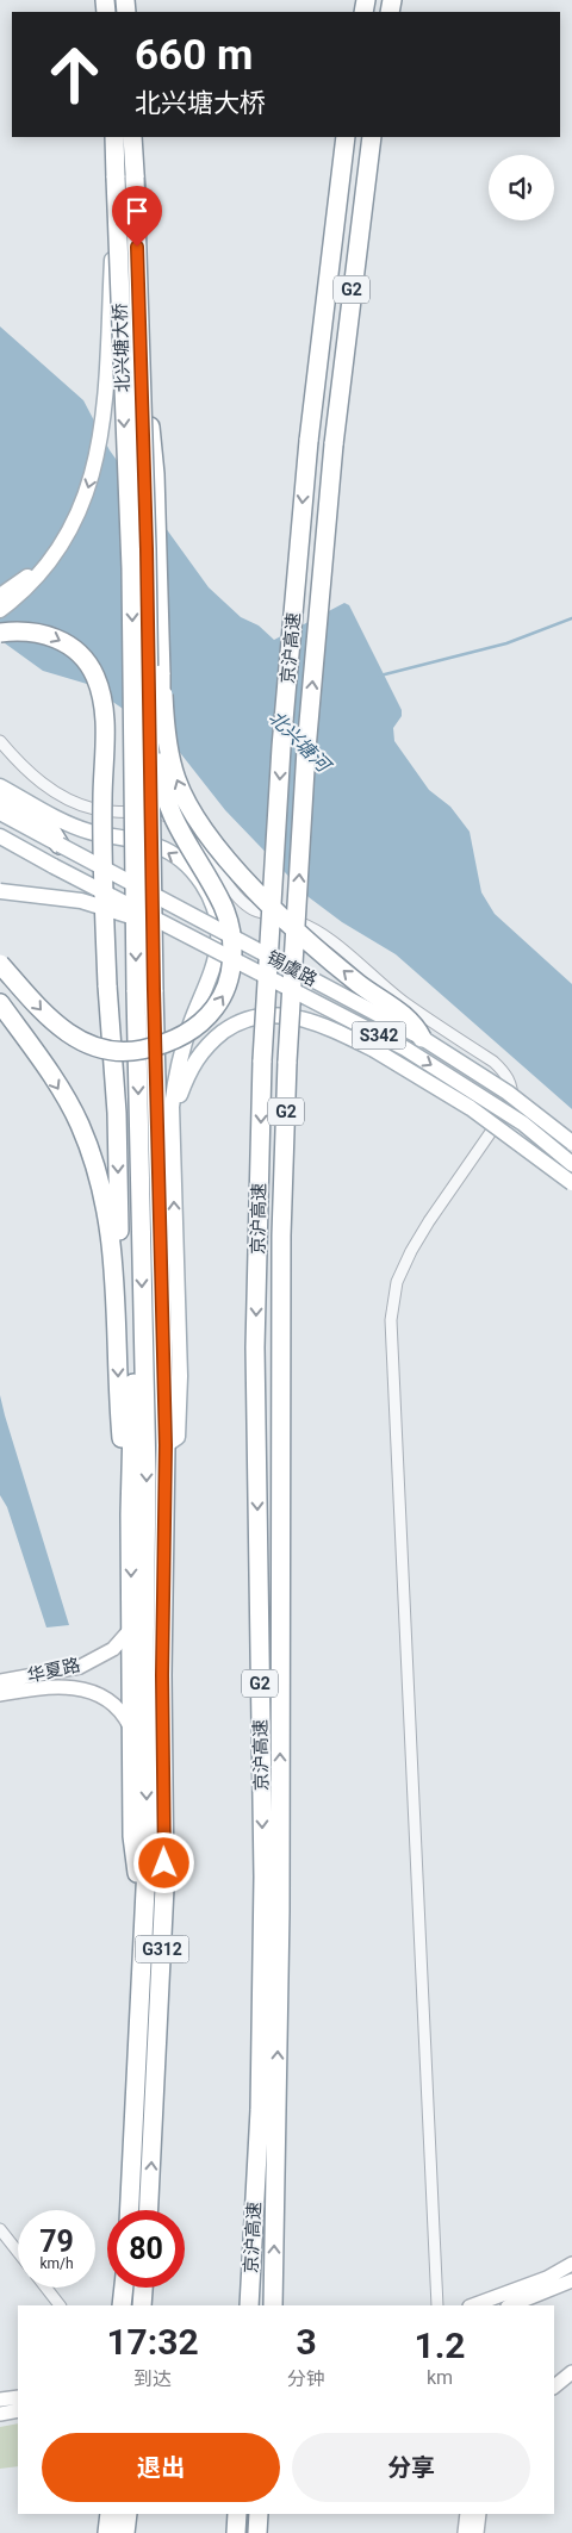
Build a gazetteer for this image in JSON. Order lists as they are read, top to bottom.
{
  "streets": {
    "highway": [
      "G2",
      "北兴塘大桥",
      "京沪高速",
      "G312"
    ],
    "main road": ["锡虞路", "S342", "华夏路"]
  },
  "crossings": [
    ["北兴塘大桥", "G312"]
  ],
  "water": ["北兴塘河"],
  "page": {
    "turn": ["660 m", "北兴塘大桥"],
    "speed": "79 km/h",
    "limit": "80",
    "eta": [
      "17:32",
      "到达",
      "3",
      "分钟",
      "1.2",
      "km"
    ],
    "buttons": ["退出", "分享"]
  }
}
